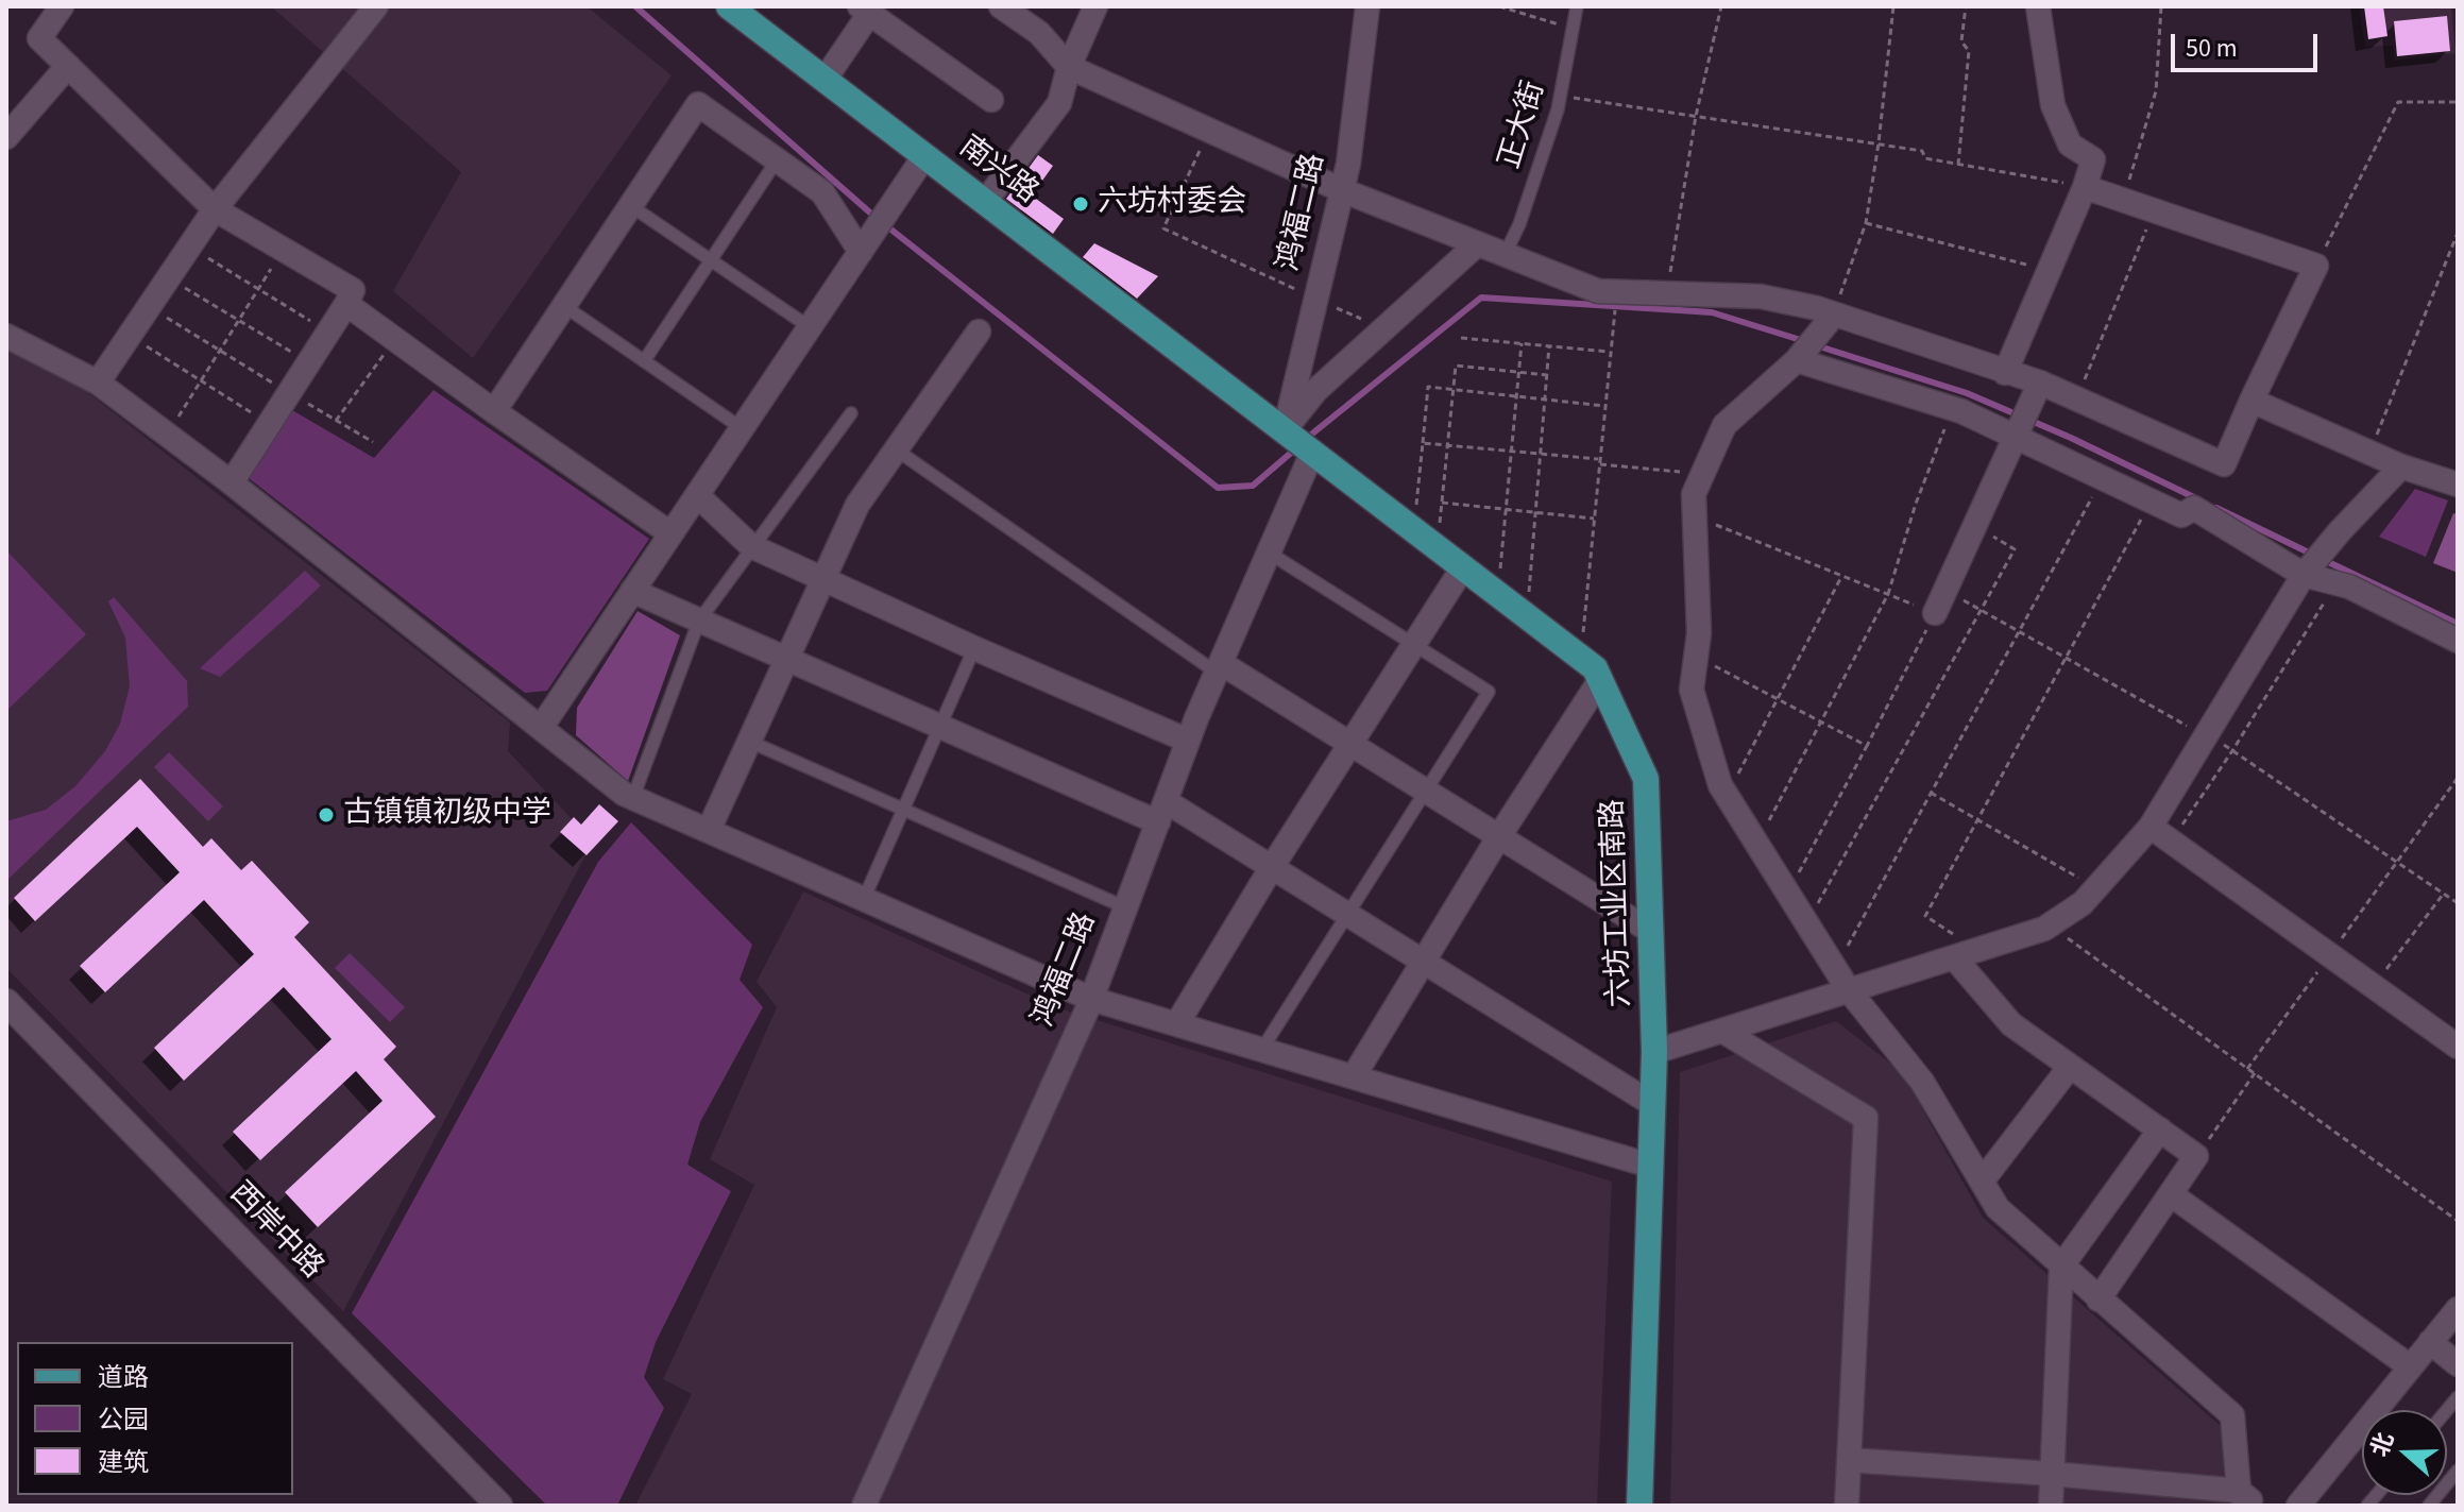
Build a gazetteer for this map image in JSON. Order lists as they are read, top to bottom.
{
  "streets": {
    "main road": ["南兴路", "六坊工业区南路"],
    "street": ["鸿福二路", "西岸中路"],
    "lane": ["正大街"]
  },
  "crossings": [
    ["南兴路", "鸿福二路"],
    ["南兴路", "六坊工业区南路"],
    ["鸿福二路", "六坊工业区南路"]
  ],
  "places": ["六坊村委会", "古镇镇初级中学"],
  "legend": ["道路", "公园", "建筑"],
  "scale_bar": "50 m",
  "north": "left"
}
